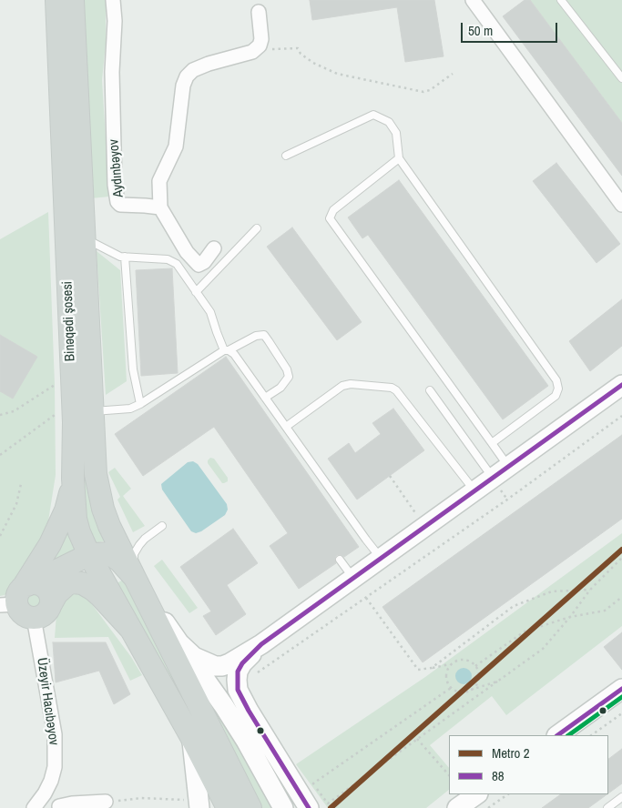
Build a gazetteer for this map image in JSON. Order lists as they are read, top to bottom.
{
  "streets": {
    "main road": ["Binəqədi şosesi"],
    "street": ["Aydınbəyov", "Üzeyir Hacıbəyov"]
  },
  "lines": ["transit line 88", "metro line 2"],
  "legend": ["Metro 2", "88"],
  "scale_bar": "50 m"
}
